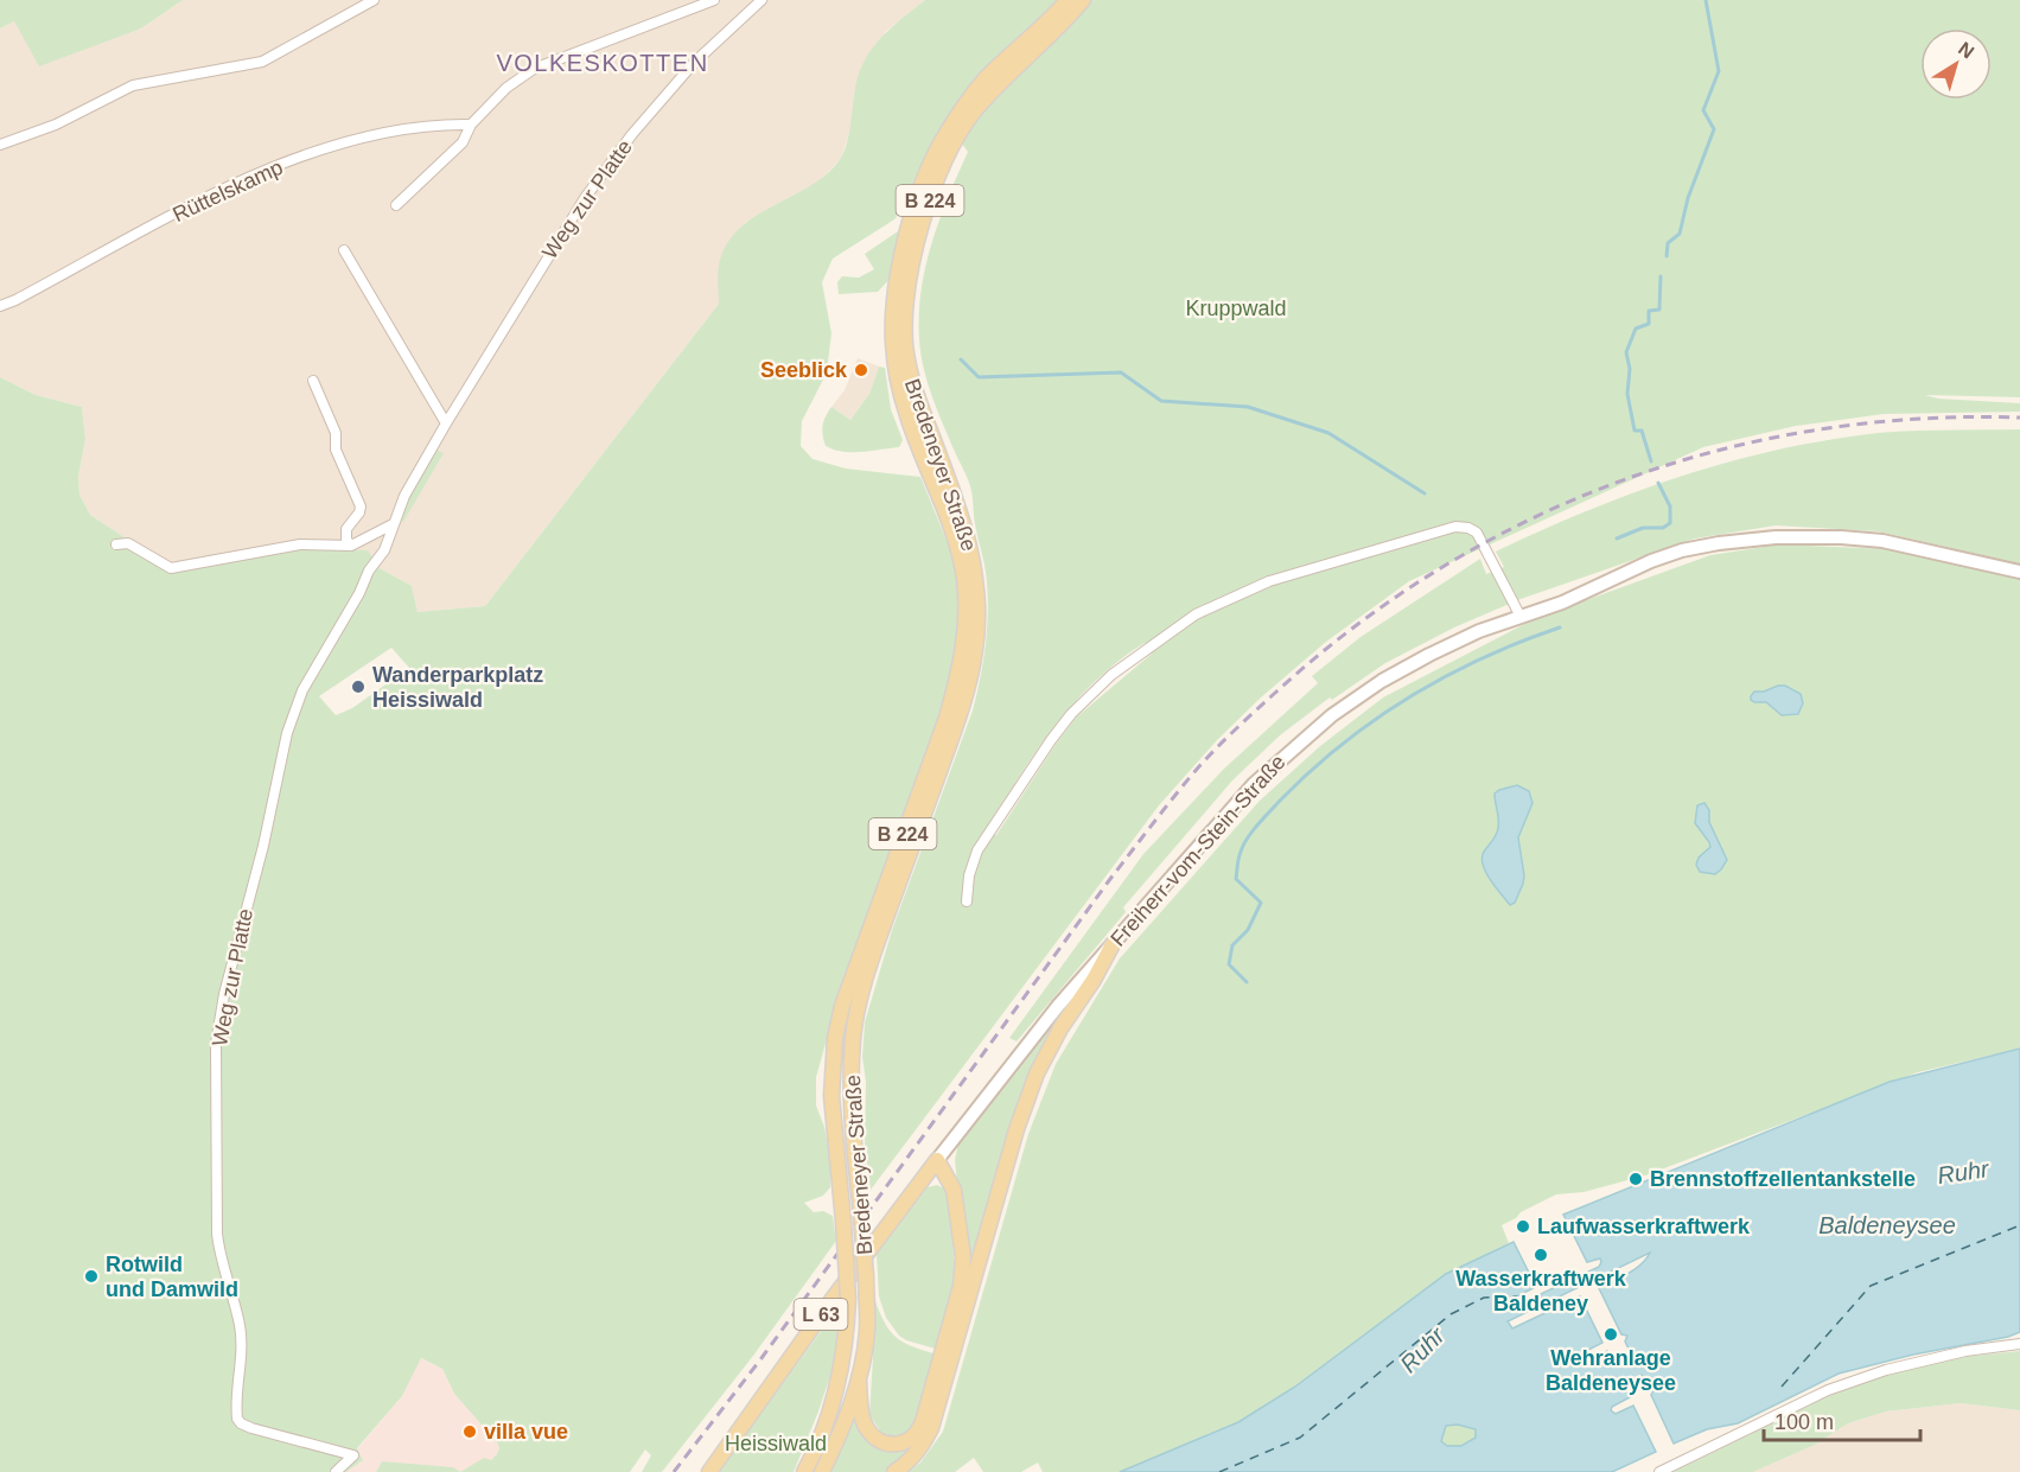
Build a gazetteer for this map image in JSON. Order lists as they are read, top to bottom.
{
  "streets": {
    "main road": [
      "B 224",
      "Bredeneyer Straße",
      "Freiherr-vom-Stein-Straße",
      "L 63"
    ],
    "street": ["Rüttelskamp", "Weg zur Platte"]
  },
  "crossings": [
    ["Freiherr-vom-Stein-Straße", "L 63"]
  ],
  "districts": ["VOLKESKOTTEN"],
  "water": ["Ruhr", "Baldeneysee"],
  "parks": ["Kruppwald", "Heissiwald"],
  "places": [
    "Seeblick",
    "Wanderparkplatz Heissiwald",
    "Brennstoffzellentankstelle",
    "Laufwasserkraftwerk",
    "Wasserkraftwerk Baldeney",
    "Rotwild und Damwild",
    "Wehranlage Baldeneysee",
    "villa vue"
  ],
  "scale_bar": "100 m",
  "north": "top right"
}
